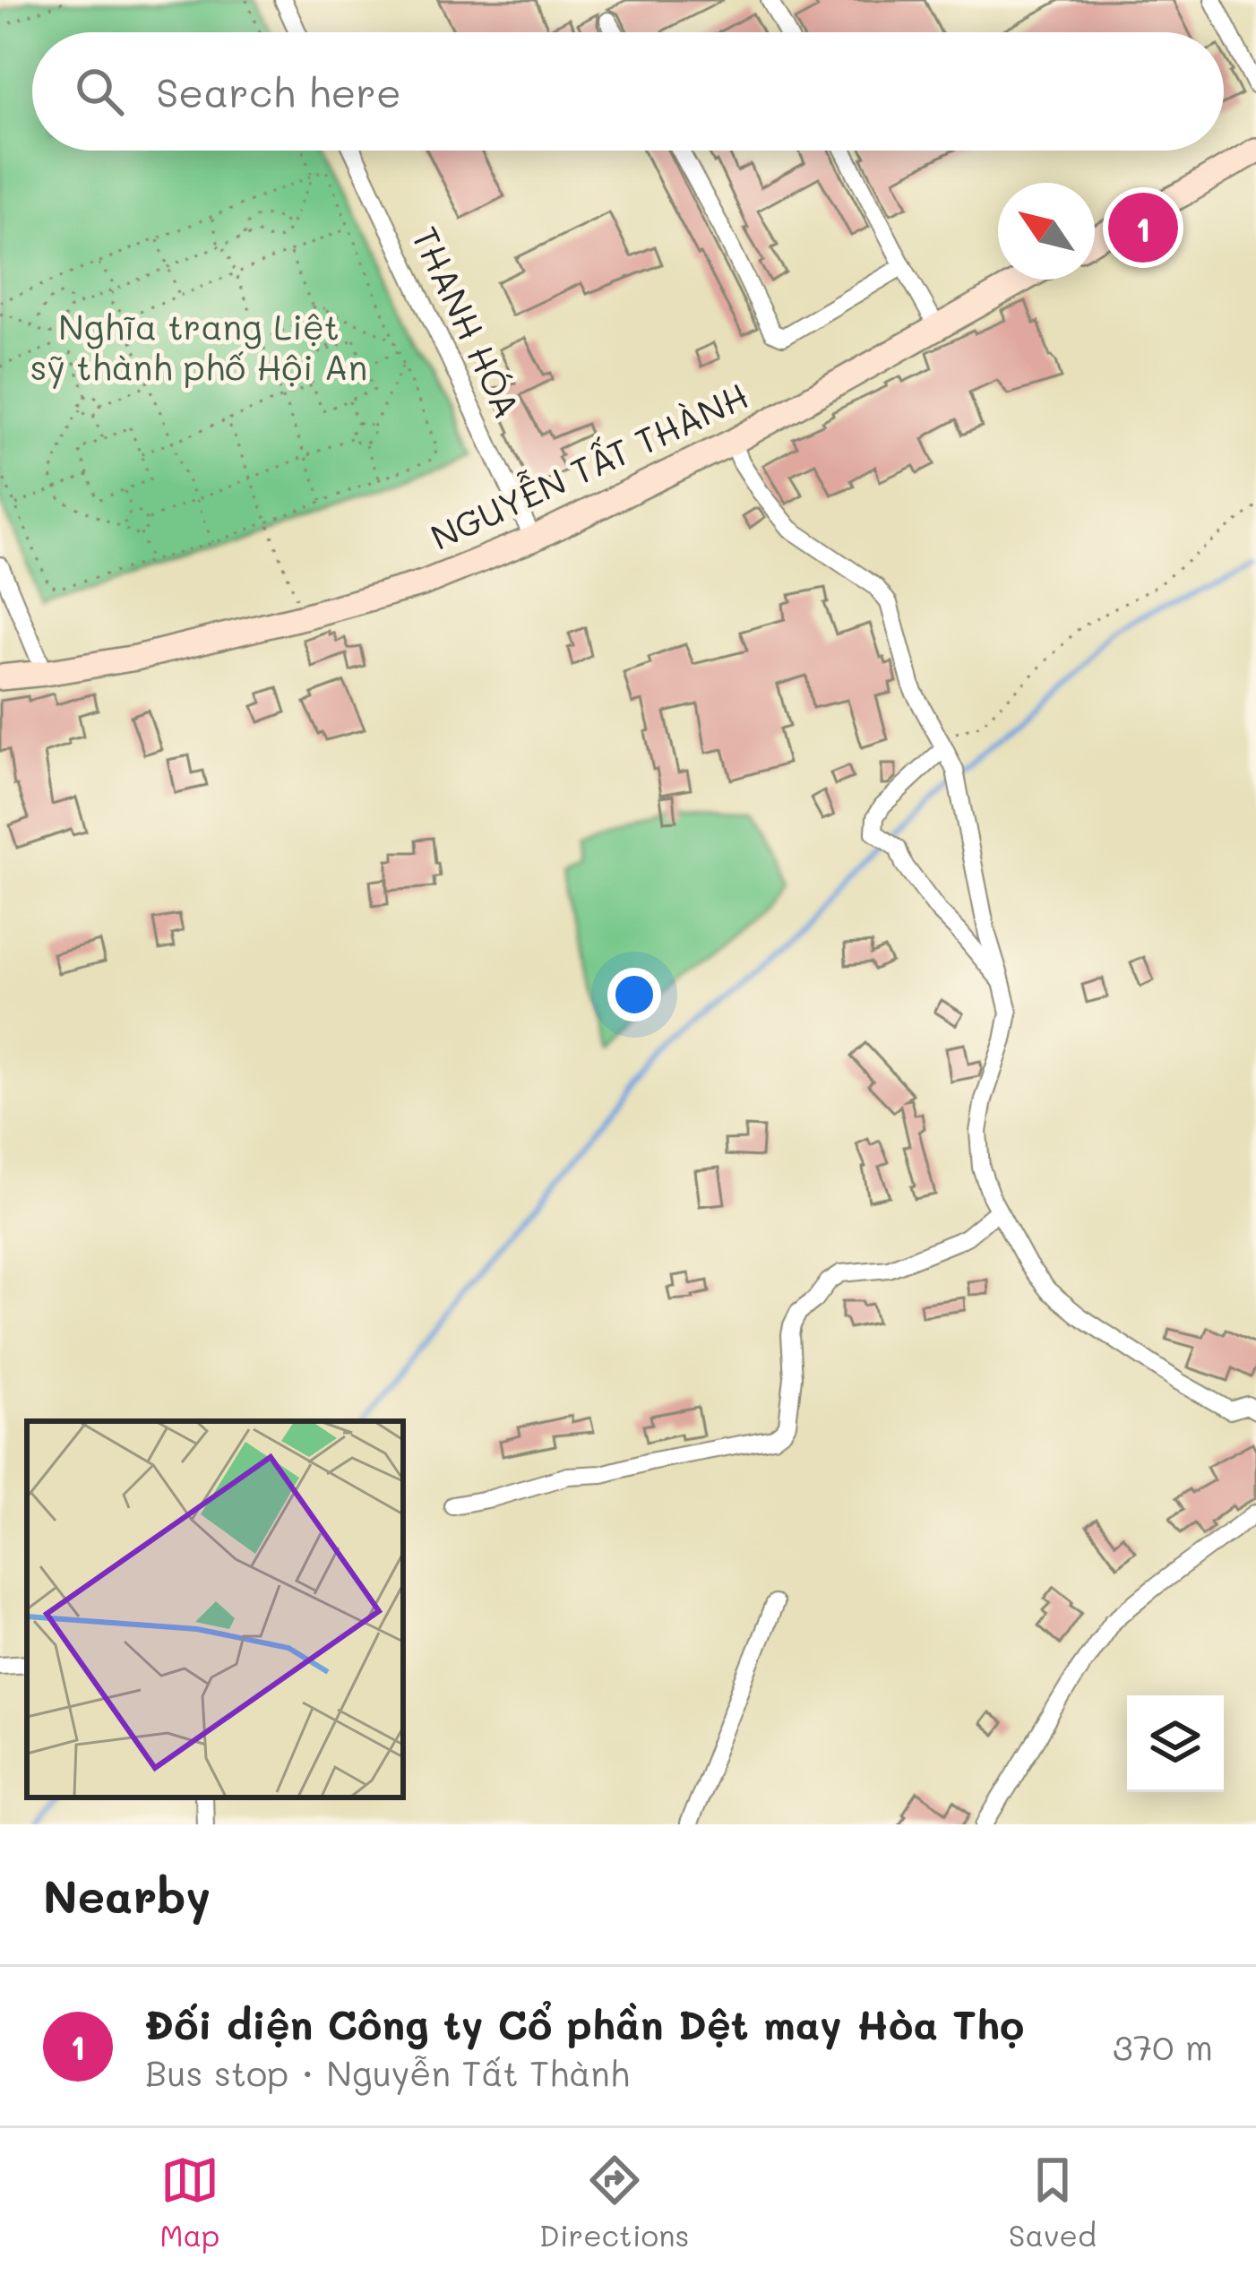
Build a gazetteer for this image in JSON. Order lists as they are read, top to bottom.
{
  "streets": {
    "main road": ["NGUYỄN TẤT THÀNH"],
    "street": ["THANH HÓA"]
  },
  "crossings": [
    ["THANH HÓA", "NGUYỄN TẤT THÀNH"]
  ],
  "parks": ["Nghĩa trang Liệt sỹ thành phố Hội An"],
  "north": "top left",
  "page": {
    "search": "Search here",
    "pins": "1",
    "heading": "Nearby",
    "list": [
      {
        "mark": "1",
        "name": "Đối diện Công ty Cổ phần Dệt may Hòa Thọ",
        "note": "Bus stop · Nguyễn Tất Thành",
        "value": "370 m"
      }
    ],
    "nav": ["Map", "Directions", "Saved"]
  }
}
